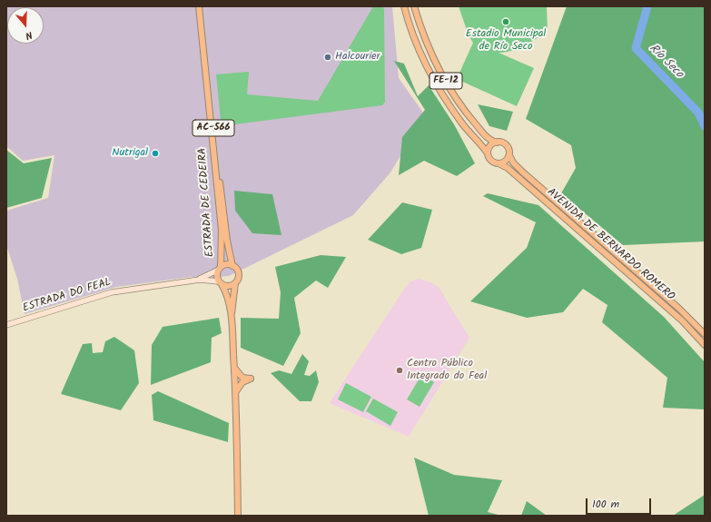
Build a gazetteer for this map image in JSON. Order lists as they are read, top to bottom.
{
  "streets": {
    "main road": [
      "FE-12",
      "AC-566",
      "ESTRADA DE CEDEIRA",
      "AVENIDA DE BERNARDO ROMERO",
      "ESTRADA DO FEAL"
    ]
  },
  "crossings": [
    ["FE-12", "AVENIDA DE BERNARDO ROMERO"],
    ["ESTRADA DE CEDEIRA", "ESTRADA DO FEAL"]
  ],
  "water": ["Río Seco"],
  "places": [
    "Estadio Municipal de Río Seco",
    "Halcourier",
    "Nutrigal",
    "Centro Público Integrado do Feal"
  ],
  "scale_bar": "100 m",
  "north": "bottom"
}
